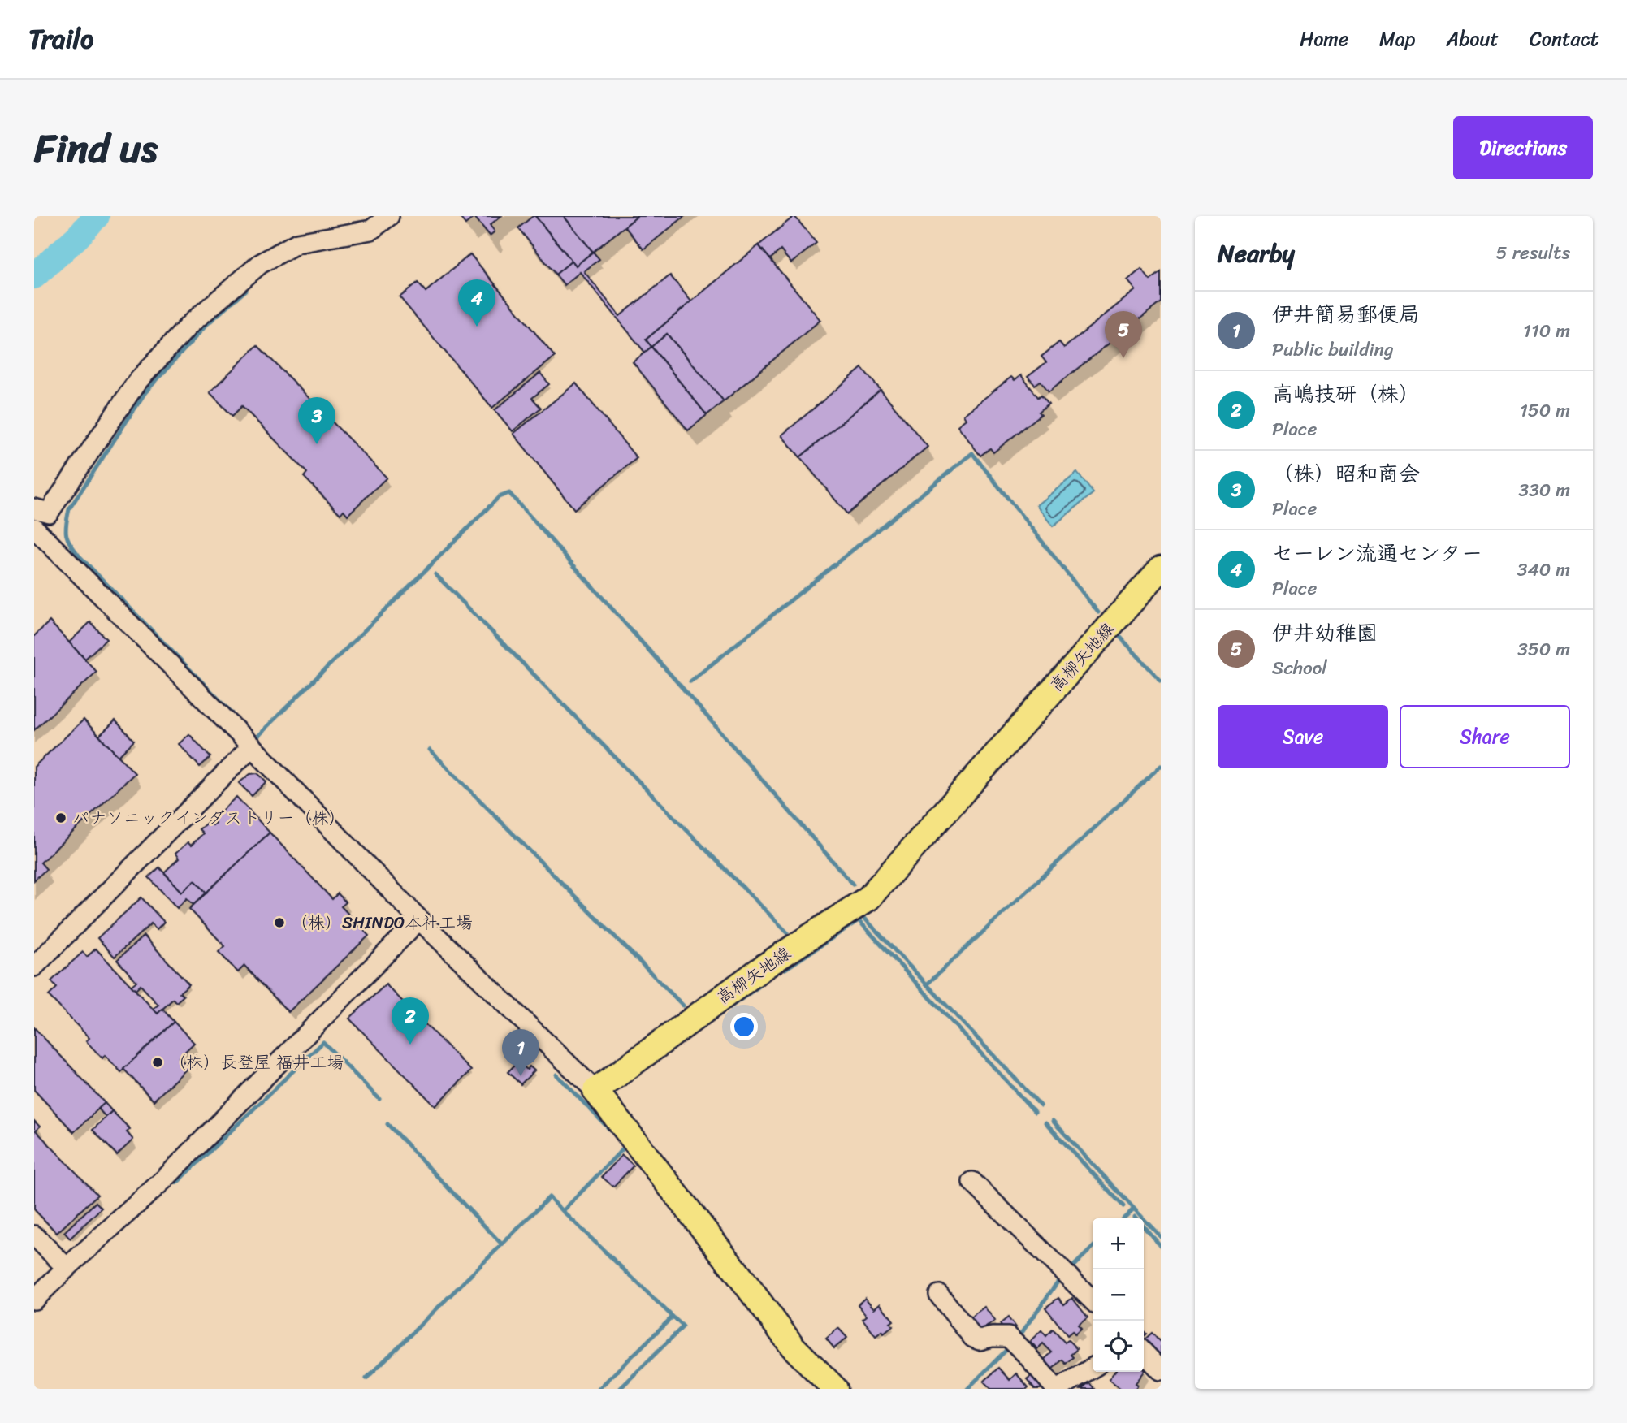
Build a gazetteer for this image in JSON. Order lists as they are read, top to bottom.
{
  "streets": {
    "main road": ["高柳矢地線"]
  },
  "places": ["パナソニックインダストリー（株）", "（株）SHINDO本社工場", "（株）長登屋 福井工場"],
  "page": {
    "header": "Trailo",
    "nav": [
      "Home",
      "Map",
      "About",
      "Contact"
    ],
    "title": "Find us",
    "buttons": [
      "Directions",
      ["Save", "Share"]
    ],
    "heading": ["Nearby", "5 results"],
    "pins": [
      "4",
      "5",
      "3",
      "2",
      "1"
    ],
    "list": [
      {
        "mark": "1",
        "name": "伊井簡易郵便局",
        "note": "Public building",
        "value": "110 m"
      },
      {
        "mark": "2",
        "name": "高嶋技研（株）",
        "note": "Place",
        "value": "150 m"
      },
      {
        "mark": "3",
        "name": "（株）昭和商会",
        "note": "Place",
        "value": "330 m"
      },
      {
        "mark": "4",
        "name": "セーレン流通センター",
        "note": "Place",
        "value": "340 m"
      },
      {
        "mark": "5",
        "name": "伊井幼稚園",
        "note": "School",
        "value": "350 m"
      }
    ],
    "map_buttons": ["+", "−"]
  }
}
